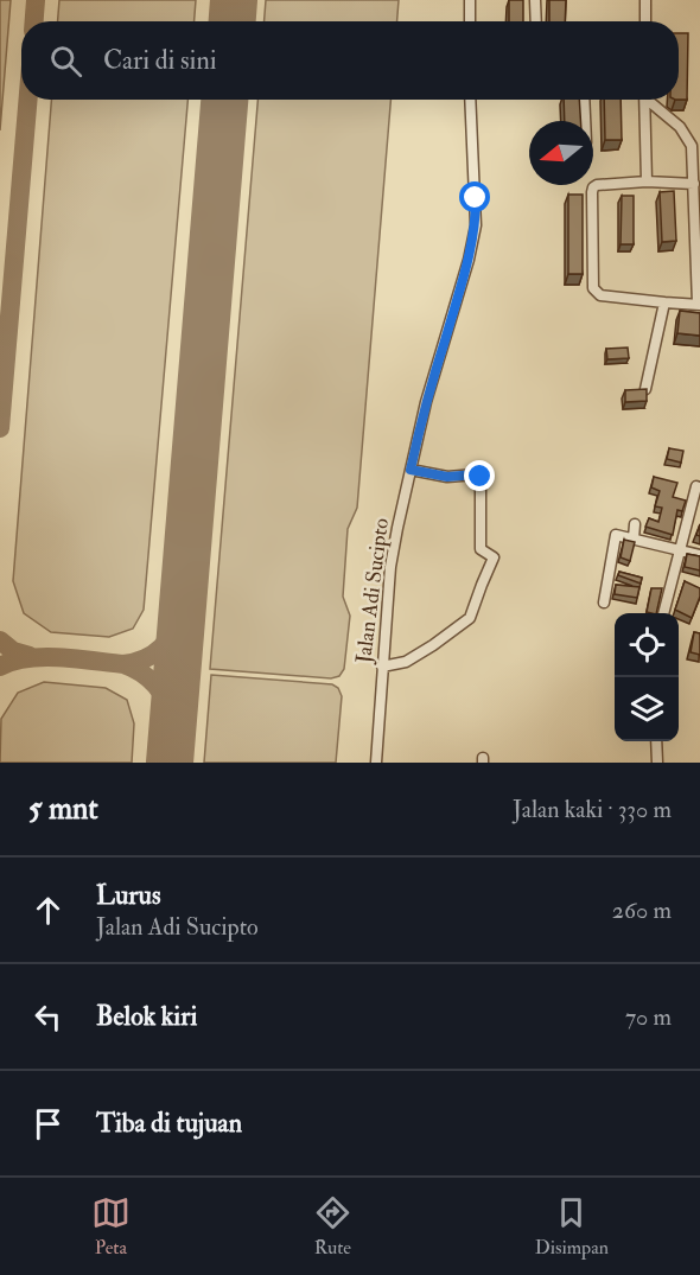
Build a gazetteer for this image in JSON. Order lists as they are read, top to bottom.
{
  "streets": {
    "street": ["Jalan Adi Sucipto"]
  },
  "north": "left",
  "page": {
    "search": "Cari di sini",
    "heading": ["5 mnt", "Jalan kaki · 330 m"],
    "list": [
      ["Lurus", "Jalan Adi Sucipto", "260 m"],
      ["Belok kiri", "70 m"],
      "Tiba di tujuan"
    ],
    "nav": ["Peta", "Rute", "Disimpan"]
  }
}
